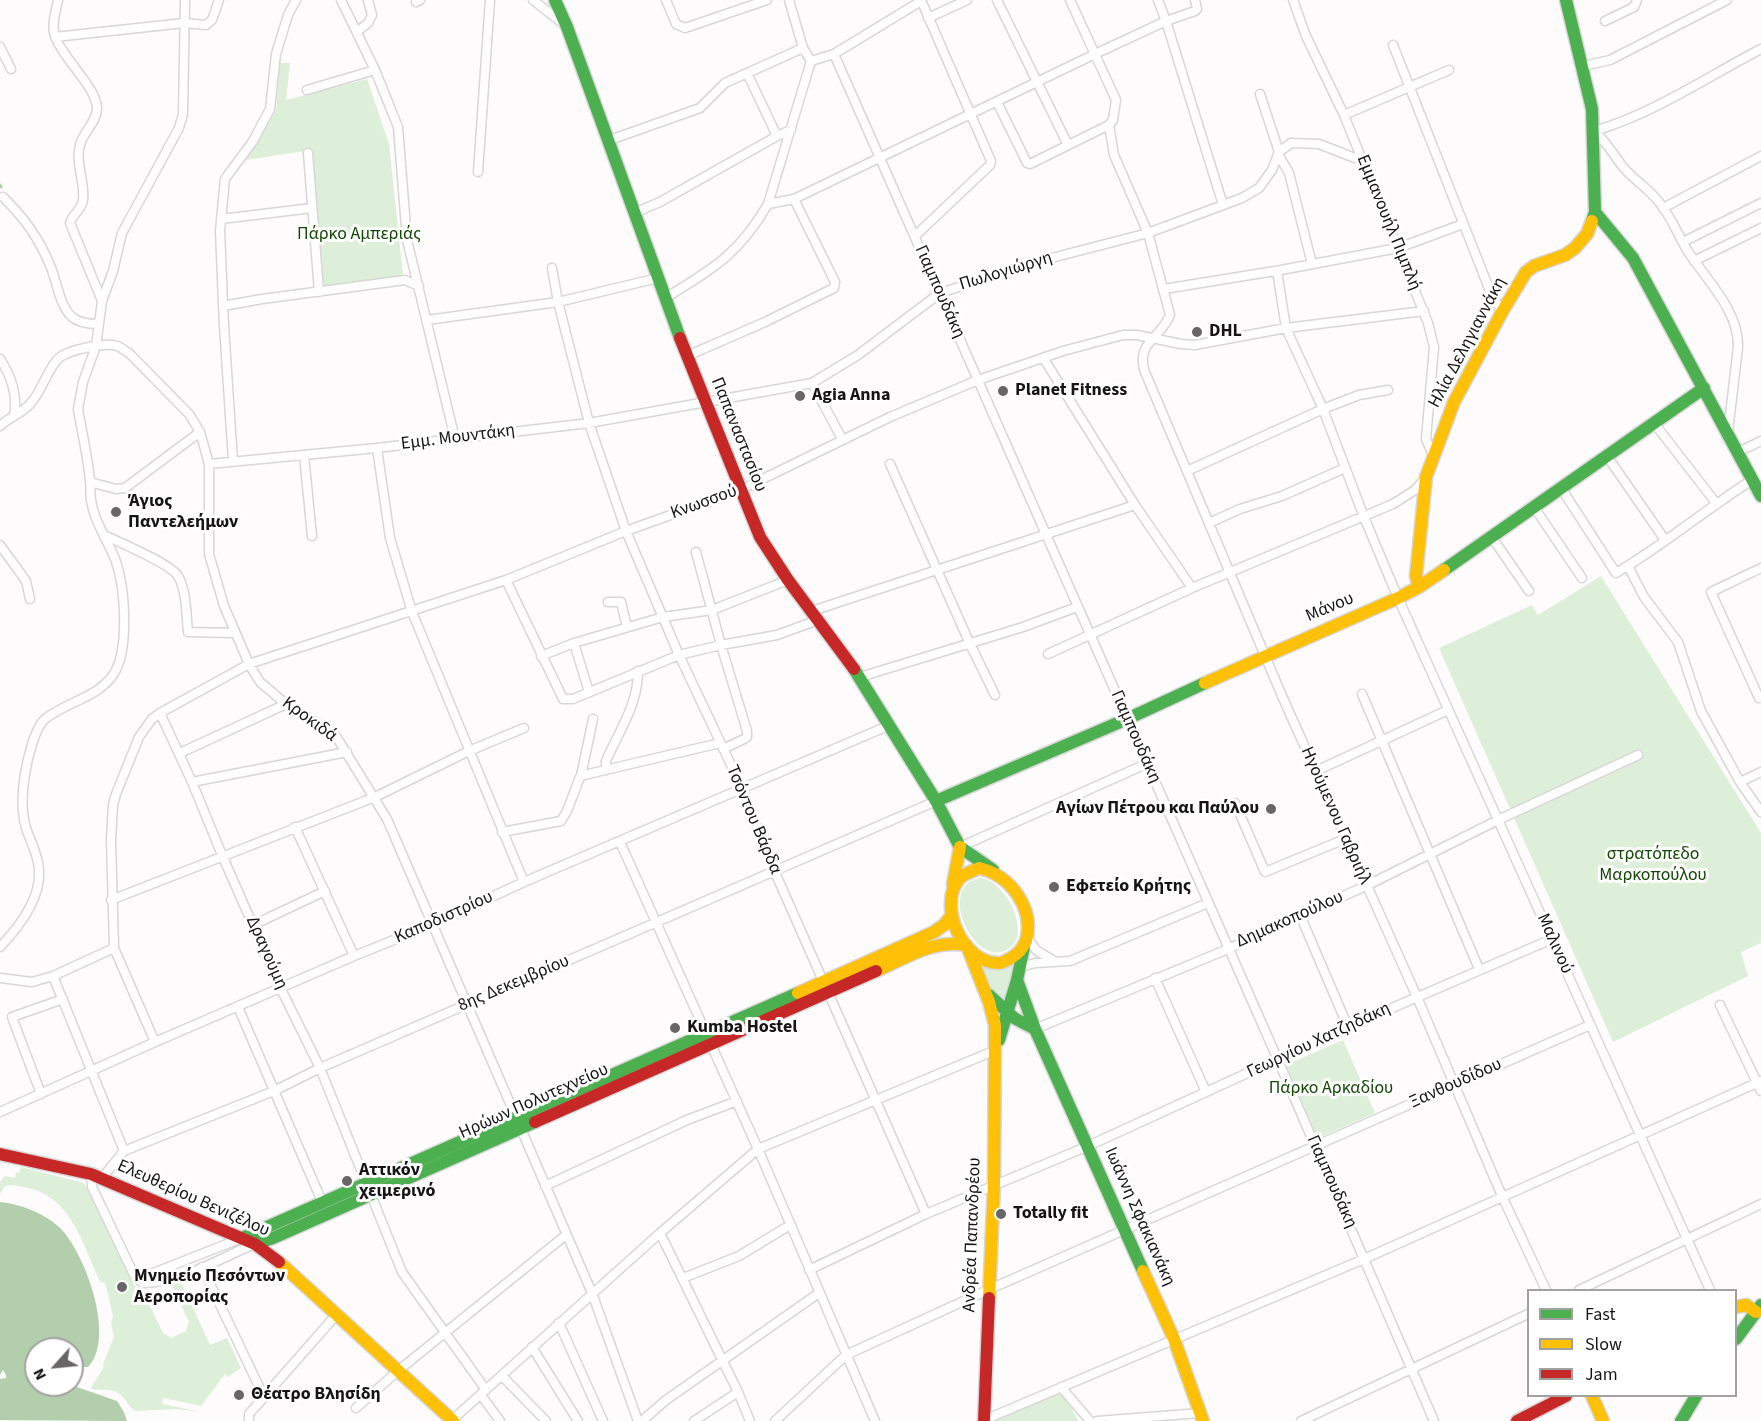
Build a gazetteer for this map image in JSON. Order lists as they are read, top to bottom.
{
  "streets": {
    "main road": [
      "Ηλία ∆εληγιαννάκη",
      "Παπαναστασίου",
      "Μάνου",
      "Ηρώων Πολυτεχνείου",
      "Ελευθερίου Βενιζέλου",
      "Ιωάννη Σφακιανάκη",
      "Ανδρέα Παπανδρέου"
    ],
    "street": [
      "Εµµανουήλ Πιµπλή",
      "Πωλογιώργη",
      "Γιαμπουδάκη",
      "Εμμ. Μουντάκη",
      "Κνωσσού",
      "Κροκιδά",
      "Ηγούμενου Γαβριήλ",
      "Τσόντου Βάρδα",
      "Καποδιστρίου",
      "Δημακοπούλου",
      "Μαλινού",
      "Δραγούμη",
      "8ης Δεκεμβρίου",
      "Γεωργίου Χατζηδάκη",
      "Ξανθουδίδου"
    ]
  },
  "crossings": [
    ["Εµµανουήλ Πιµπλή", "Ηλία ∆εληγιαννάκη"],
    ["Εµµανουήλ Πιµπλή", "Κνωσσού"],
    ["Πωλογιώργη", "Γιαμπουδάκη"],
    ["Πωλογιώργη", "Παπαναστασίου"],
    ["Πωλογιώργη", "Εμμ. Μουντάκη"],
    ["Γιαμπουδάκη", "Κνωσσού"],
    ["Γιαμπουδάκη", "Μάνου"],
    ["Γιαμπουδάκη", "Δημακοπούλου"],
    ["Γιαμπουδάκη", "Γεωργίου Χατζηδάκη"],
    ["Γιαμπουδάκη", "Ξανθουδίδου"],
    ["Ηλία ∆εληγιαννάκη", "Μάνου"],
    ["Παπαναστασίου", "Εμμ. Μουντάκη"],
    ["Παπαναστασίου", "Κνωσσού"],
    ["Παπαναστασίου", "Μάνου"],
    ["Παπαναστασίου", "Καποδιστρίου"],
    ["Παπαναστασίου", "8ης Δεκεμβρίου"],
    ["Παπαναστασίου", "Ανδρέα Παπανδρέου"],
    ["Εμμ. Μουντάκη", "Κροκιδά"],
    ["Εμμ. Μουντάκη", "Τσόντου Βάρδα"],
    ["Κνωσσού", "Κροκιδά"],
    ["Κνωσσού", "Ηγούμενου Γαβριήλ"],
    ["Κνωσσού", "Τσόντου Βάρδα"],
    ["Κνωσσού", "Καποδιστρίου"],
    ["Κνωσσού", "Μαλινού"],
    ["Κνωσσού", "Δραγούμη"],
    ["Μάνου", "Ηγούμενου Γαβριήλ"],
    ["Μάνου", "Μαλινού"],
    ["Μάνου", "8ης Δεκεμβρίου"],
    ["Κροκιδά", "Καποδιστρίου"],
    ["Κροκιδά", "8ης Δεκεμβρίου"],
    ["Κροκιδά", "Ηρώων Πολυτεχνείου"],
    ["Ηγούμενου Γαβριήλ", "Δημακοπούλου"],
    ["Ηγούμενου Γαβριήλ", "Γεωργίου Χατζηδάκη"],
    ["Ηγούμενου Γαβριήλ", "Ξανθουδίδου"],
    ["Τσόντου Βάρδα", "Καποδιστρίου"],
    ["Τσόντου Βάρδα", "8ης Δεκεμβρίου"],
    ["Τσόντου Βάρδα", "Γεωργίου Χατζηδάκη"],
    ["Τσόντου Βάρδα", "Ηρώων Πολυτεχνείου"],
    ["Καποδιστρίου", "Δραγούμη"],
    ["Δημακοπούλου", "Μαλινού"],
    ["Δημακοπούλου", "Ιωάννη Σφακιανάκη"],
    ["Μαλινού", "Γεωργίου Χατζηδάκη"],
    ["Μαλινού", "Ξανθουδίδου"],
    ["Δραγούμη", "8ης Δεκεμβρίου"],
    ["Δραγούμη", "Ηρώων Πολυτεχνείου"],
    ["8ης Δεκεμβρίου", "Ελευθερίου Βενιζέλου"],
    ["Γεωργίου Χατζηδάκη", "Ιωάννη Σφακιανάκη"],
    ["Γεωργίου Χατζηδάκη", "Ανδρέα Παπανδρέου"],
    ["Ξανθουδίδου", "Ιωάννη Σφακιανάκη"],
    ["Ξανθουδίδου", "Ανδρέα Παπανδρέου"],
    ["Ηρώων Πολυτεχνείου", "Ελευθερίου Βενιζέλου"],
    ["Ιωάννη Σφακιανάκη", "Ανδρέα Παπανδρέου"]
  ],
  "parks": ["Πάρκο Αμπεριάς", "στρατόπεδο Μαρκοπούλου", "Πάρκο Αρκαδίου"],
  "places": [
    "DHL",
    "Planet Fitness",
    "Agia Anna",
    "Άγιος Παντελεήμων",
    "Αγίων Πέτρου και Παύλου",
    "Εφετείο Κρήτης",
    "Kumba Hostel",
    "Αττικόν χειμερινό",
    "Totally fit",
    "Μνημείο Πεσόντων Αεροπορίας",
    "Θέατρο Βλησίδη"
  ],
  "legend": ["Fast", "Slow", "Jam"],
  "north": "bottom left"
}
